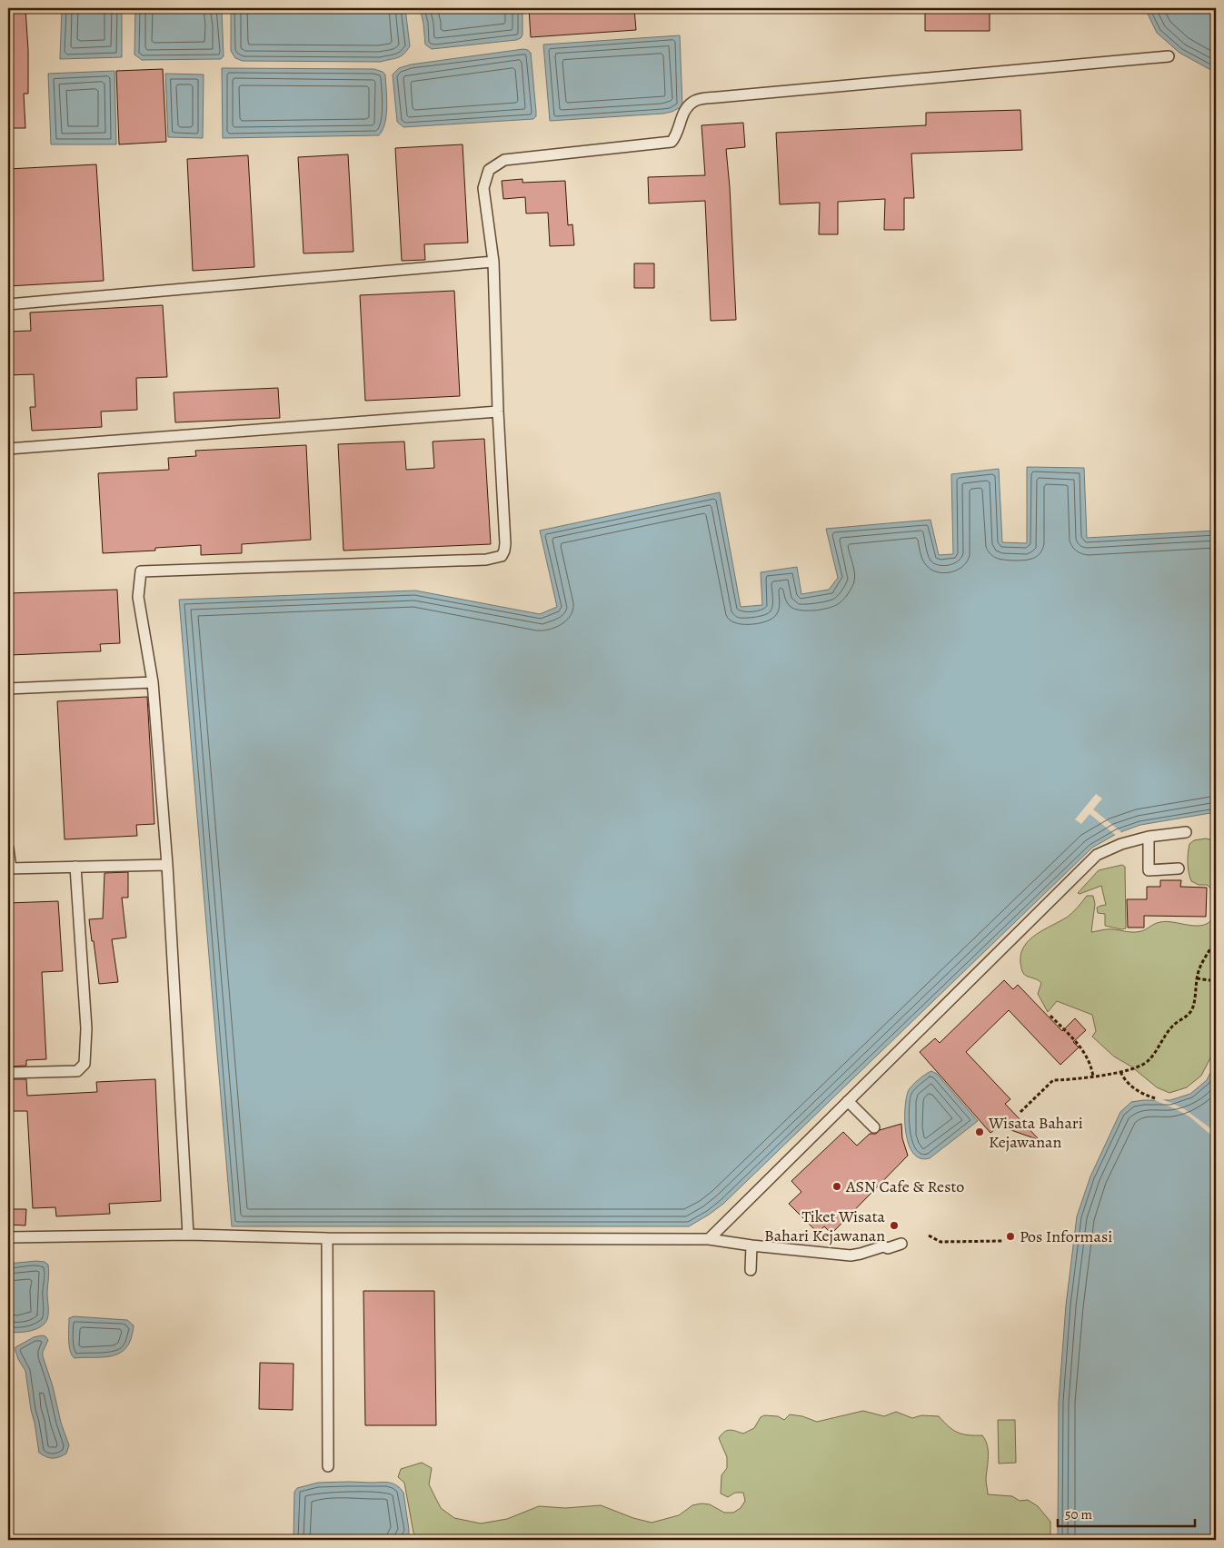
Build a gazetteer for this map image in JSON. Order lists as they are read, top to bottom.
{
  "places": [
    "Wisata Bahari Kejawanan",
    "ASN Cafe & Resto",
    "Tiket Wisata Bahari Kejawanan",
    "Pos Informasi"
  ],
  "scale_bar": "50 m"
}
